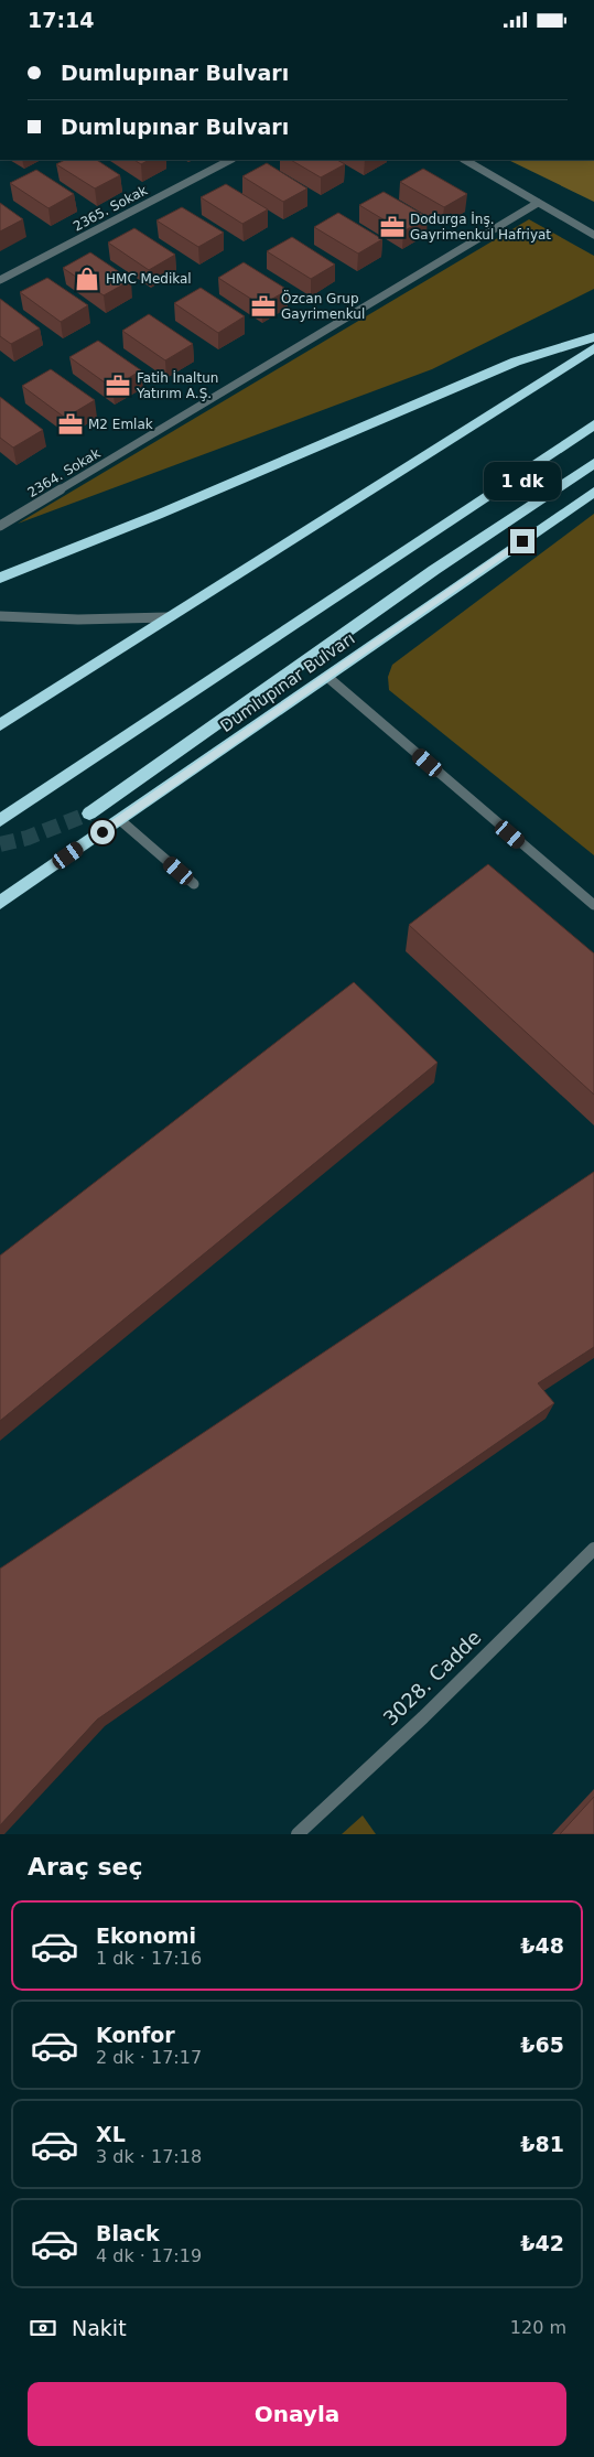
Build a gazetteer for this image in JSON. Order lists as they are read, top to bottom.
{
  "streets": {
    "highway": ["Dumlupınar Bulvarı"],
    "street": ["2365. Sokak", "2364. Sokak", "3028. Cadde"]
  },
  "places": {
    "office": [
      "Dodurga İnş. Gayrimenkul Hafriyat",
      "Özcan Grup Gayrimenkul",
      "Fatih İnaltun Yatırım A.Ş.",
      "M2 Emlak"
    ],
    "shop": ["HMC Medikal"]
  },
  "page": {
    "status": "17:14",
    "banner": ["Dumlupınar Bulvarı", "Dumlupınar Bulvarı"],
    "bubble": "1 dk",
    "heading": "Araç seç",
    "list": [
      {
        "name": "Ekonomi",
        "note": "1 dk · 17:16",
        "value": "₺48"
      },
      {
        "name": "Konfor",
        "note": "2 dk · 17:17",
        "value": "₺65"
      },
      {
        "name": "XL",
        "note": "3 dk · 17:18",
        "value": "₺81"
      },
      {
        "name": "Black",
        "note": "4 dk · 17:19",
        "value": "₺42"
      }
    ],
    "pay": ["Nakit", "120 m"],
    "buttons": "Onayla"
  }
}
